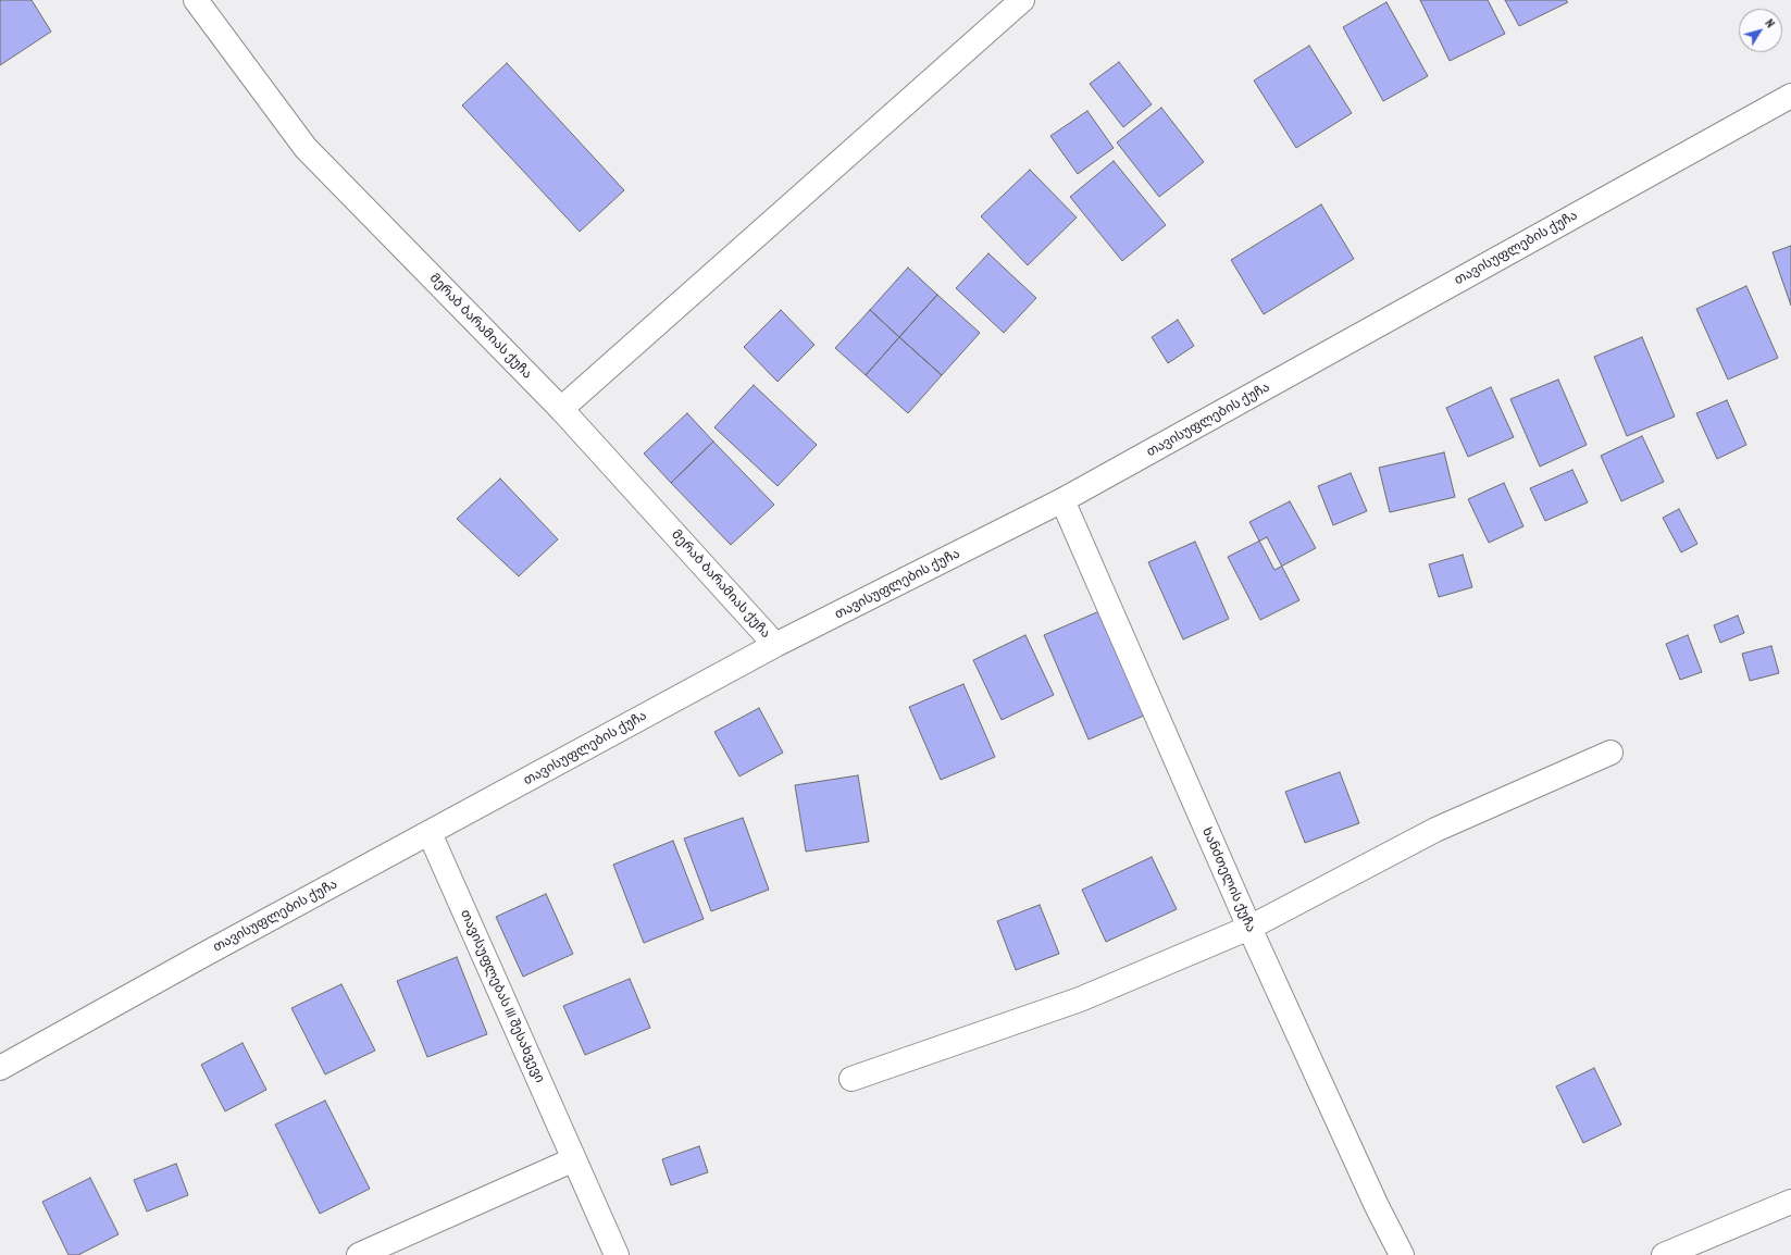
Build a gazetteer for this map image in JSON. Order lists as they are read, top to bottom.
{
  "streets": {
    "main road": [
      "თავისუფლების ქუჩა",
      "მერაბ ბარამიას ქუჩა",
      "ხანძთელის ქუჩა",
      "თავისუფლებას III შესახვევი"
    ]
  },
  "crossings": [
    ["თავისუფლების ქუჩა", "მერაბ ბარამიას ქუჩა"],
    ["თავისუფლების ქუჩა", "ხანძთელის ქუჩა"],
    ["თავისუფლების ქუჩა", "თავისუფლებას III შესახვევი"]
  ],
  "north": "top right"
}
